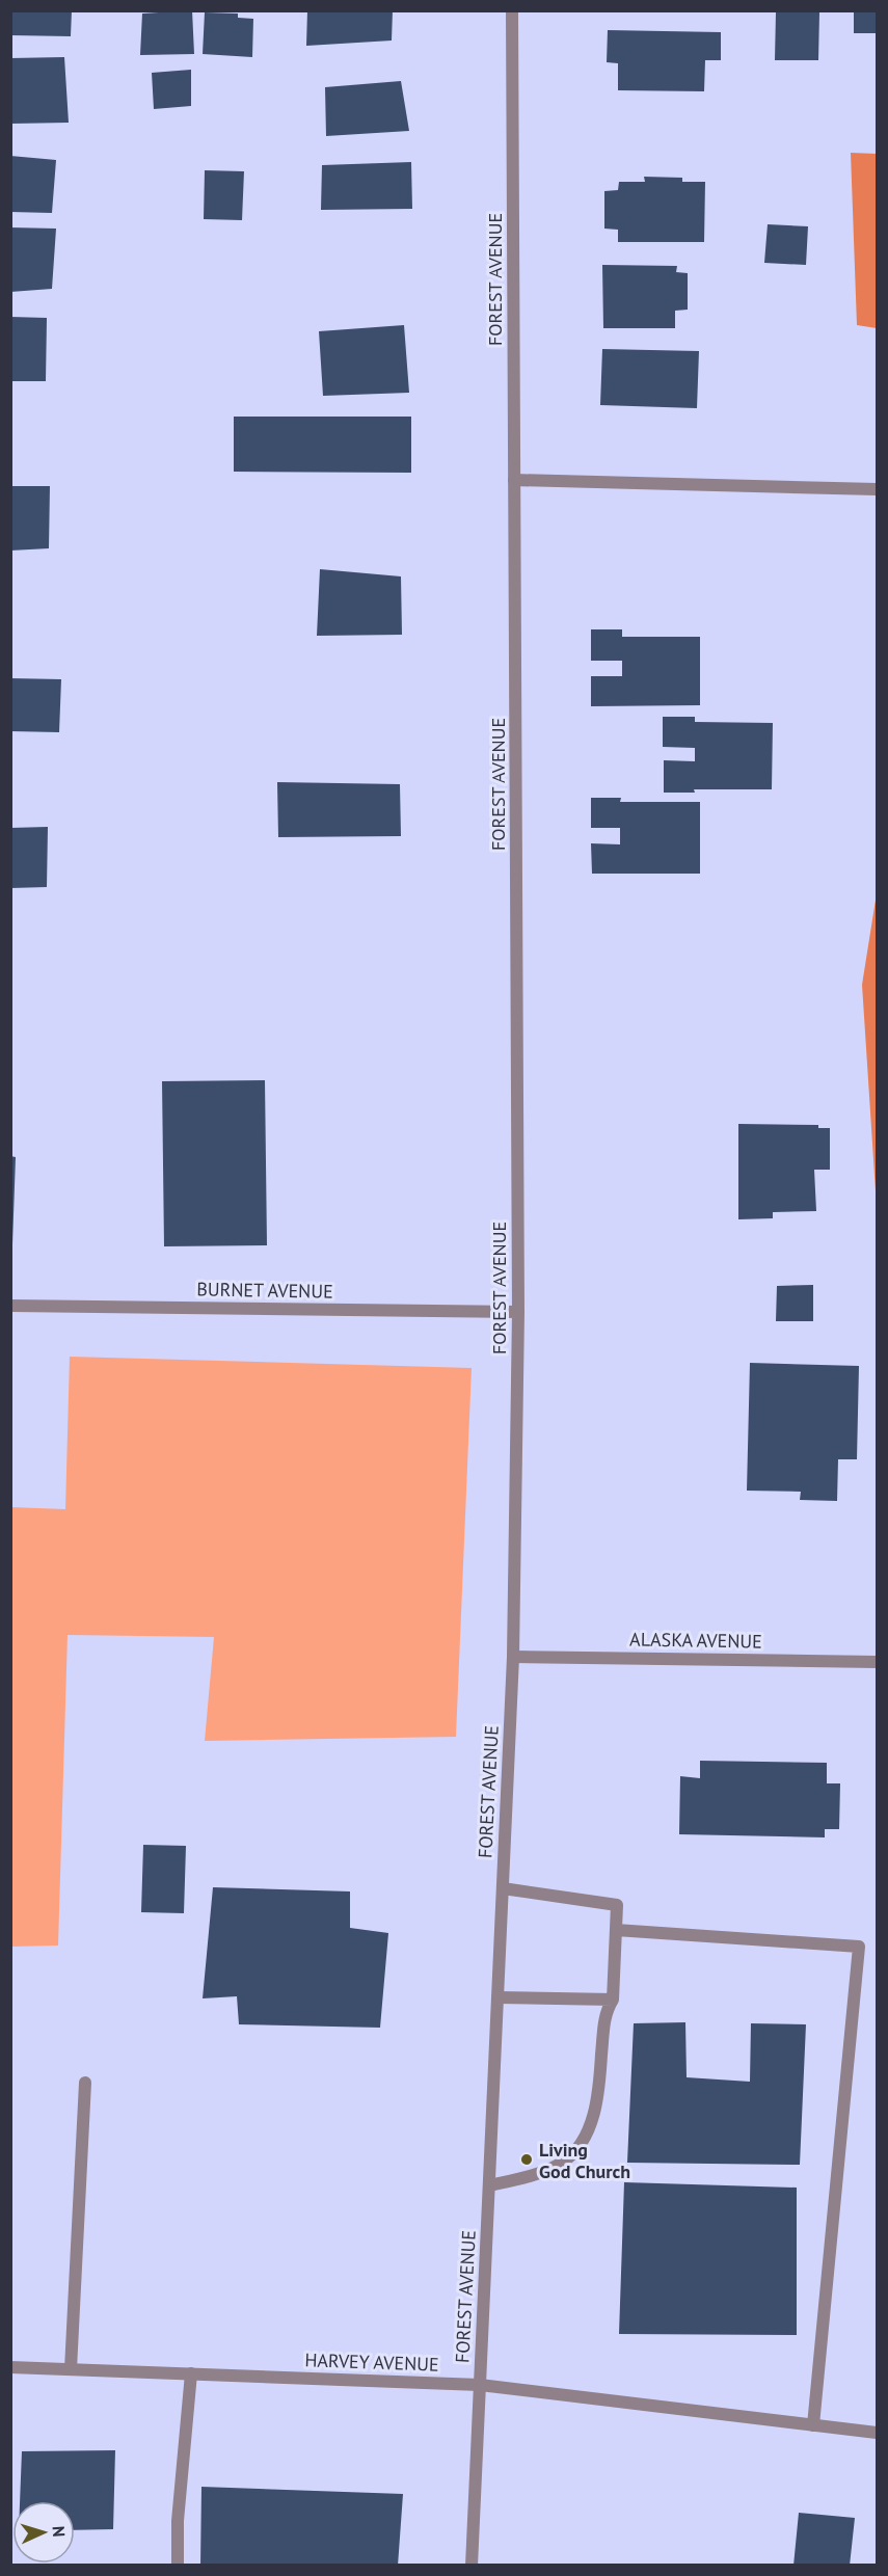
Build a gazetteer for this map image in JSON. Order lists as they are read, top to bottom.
{
  "streets": {
    "street": [
      "FOREST AVENUE",
      "BURNET AVENUE",
      "ALASKA AVENUE",
      "HARVEY AVENUE"
    ]
  },
  "crossings": [
    ["FOREST AVENUE", "BURNET AVENUE"],
    ["FOREST AVENUE", "ALASKA AVENUE"],
    ["FOREST AVENUE", "HARVEY AVENUE"]
  ],
  "places": ["Living God Church"],
  "north": "right"
}
